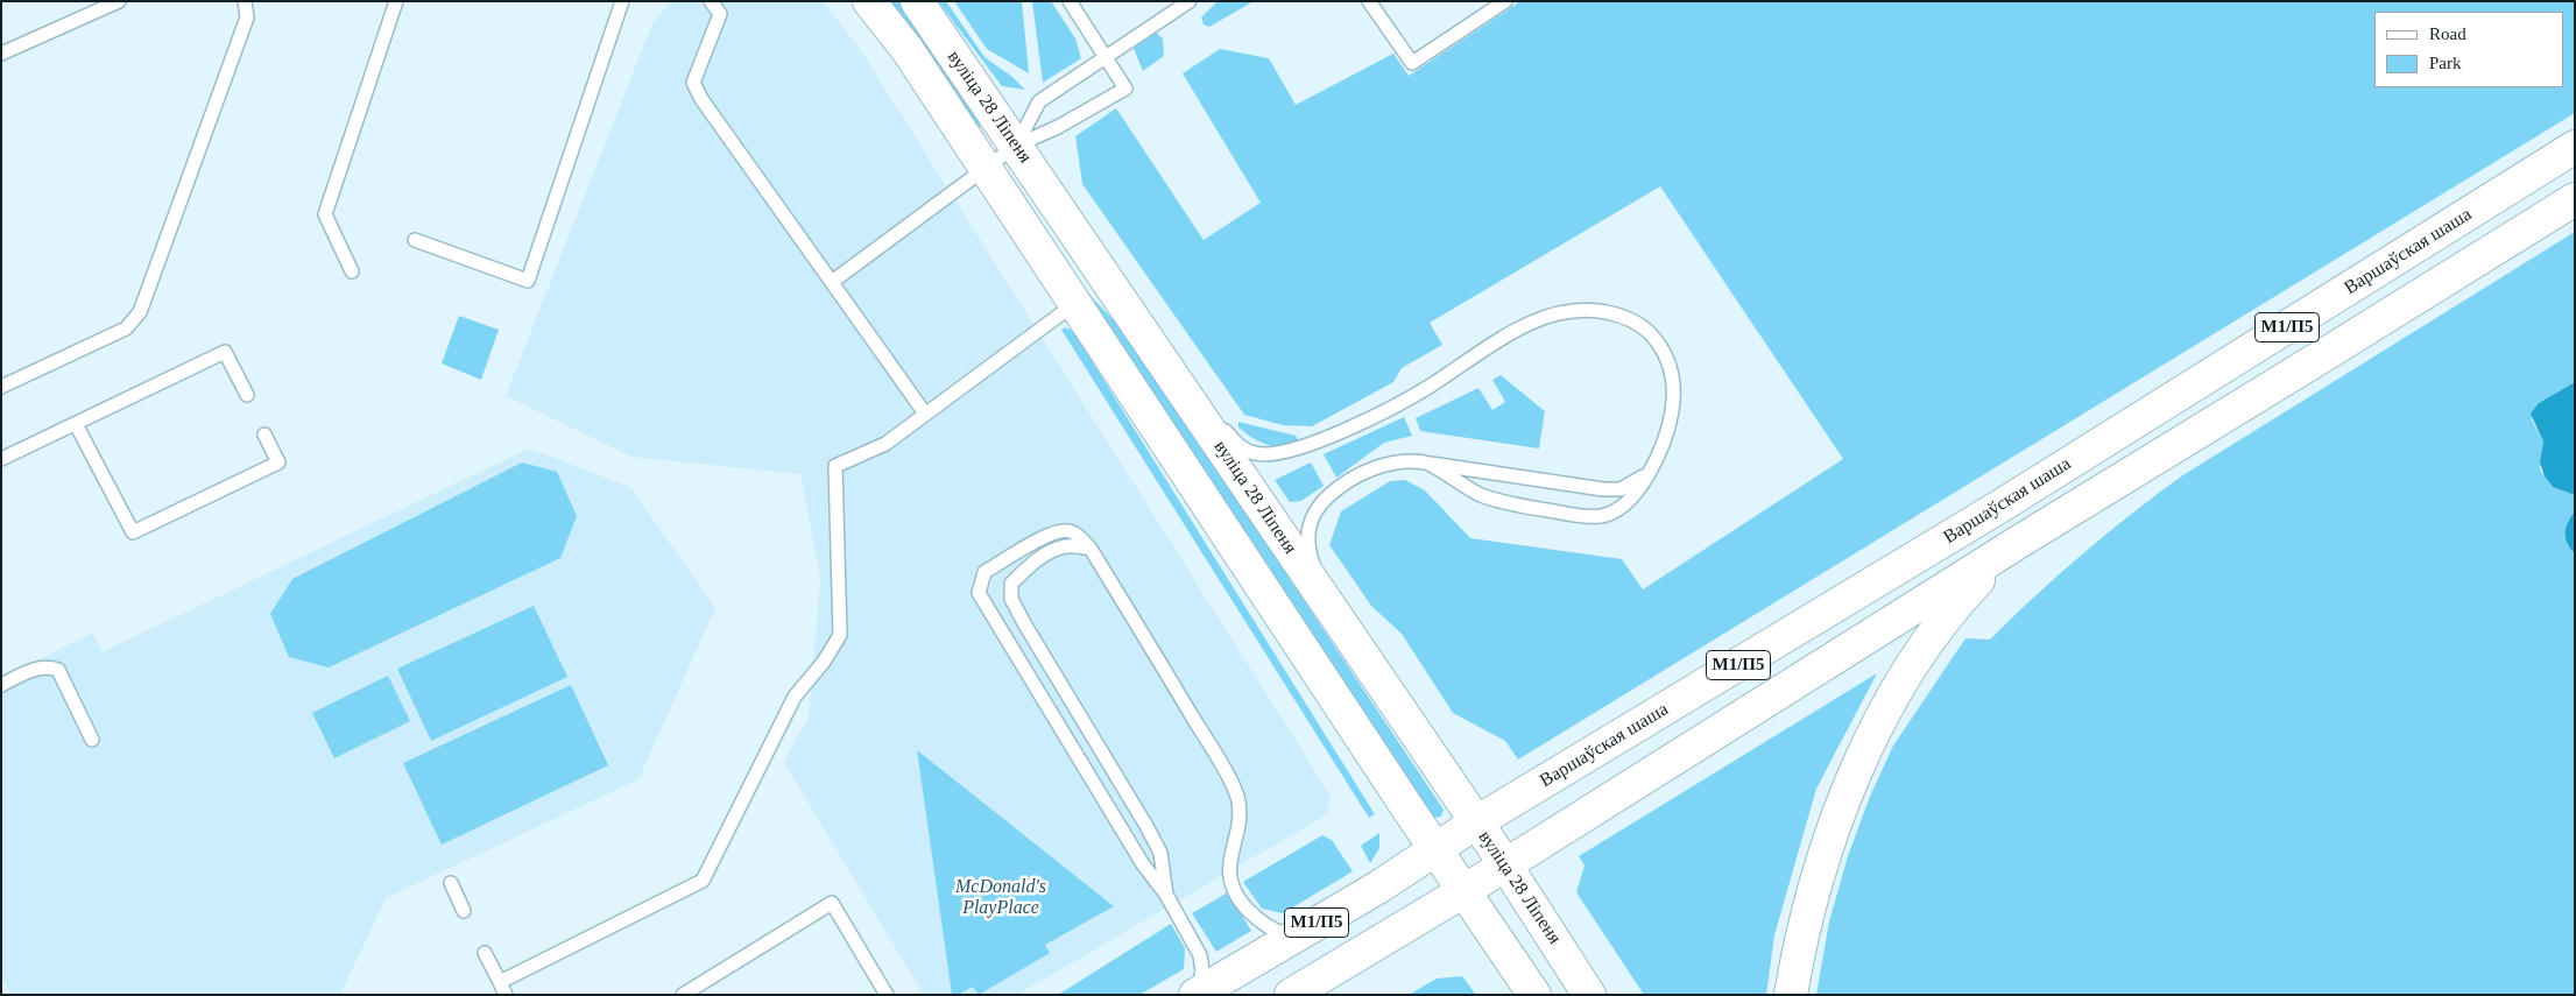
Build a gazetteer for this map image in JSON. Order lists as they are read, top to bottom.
{
  "streets": {
    "main road": ["вуліца 28 Ліпеня", "Варшаўская шаша", "М1/П5"]
  },
  "crossings": [
    ["вуліца 28 Ліпеня", "Варшаўская шаша"],
    ["вуліца 28 Ліпеня", "М1/П5"],
    ["Варшаўская шаша", "М1/П5"]
  ],
  "parks": ["McDonald's PlayPlace"],
  "legend": ["Road", "Park"]
}
